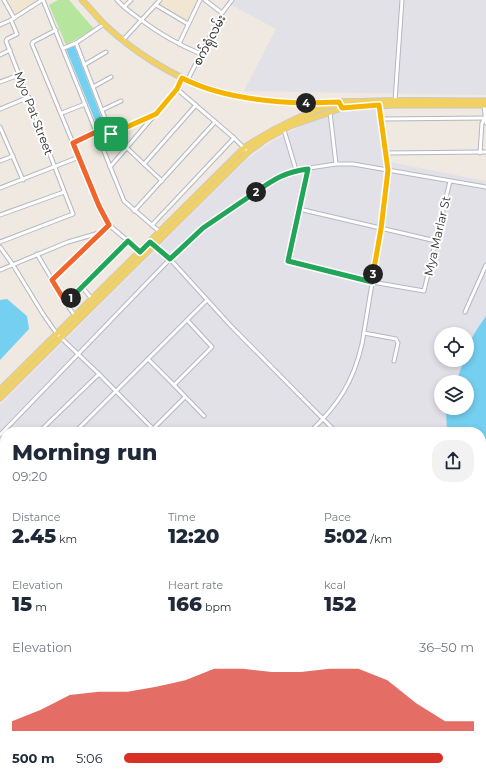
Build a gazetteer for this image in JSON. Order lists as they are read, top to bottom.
{
  "streets": {
    "street": ["စက်ရုံလမ်း", "Myo Pat Street", "Mya Marlar St"]
  },
  "page": {
    "pins": [
      "4",
      "2",
      "3",
      "1"
    ],
    "heading": ["Morning run", "09:20"],
    "stats": [
      ["Distance", "2.45 km"],
      ["Time", "12:20"],
      ["Pace", "5:02 /km"],
      ["Elevation", "15 m"],
      ["Heart rate", "166 bpm"],
      ["kcal", "152"]
    ],
    "chart": ["Elevation", "36–50 m"],
    "list": [
      {
        "name": "500 m",
        "note": "5:06"
      }
    ]
  }
}
